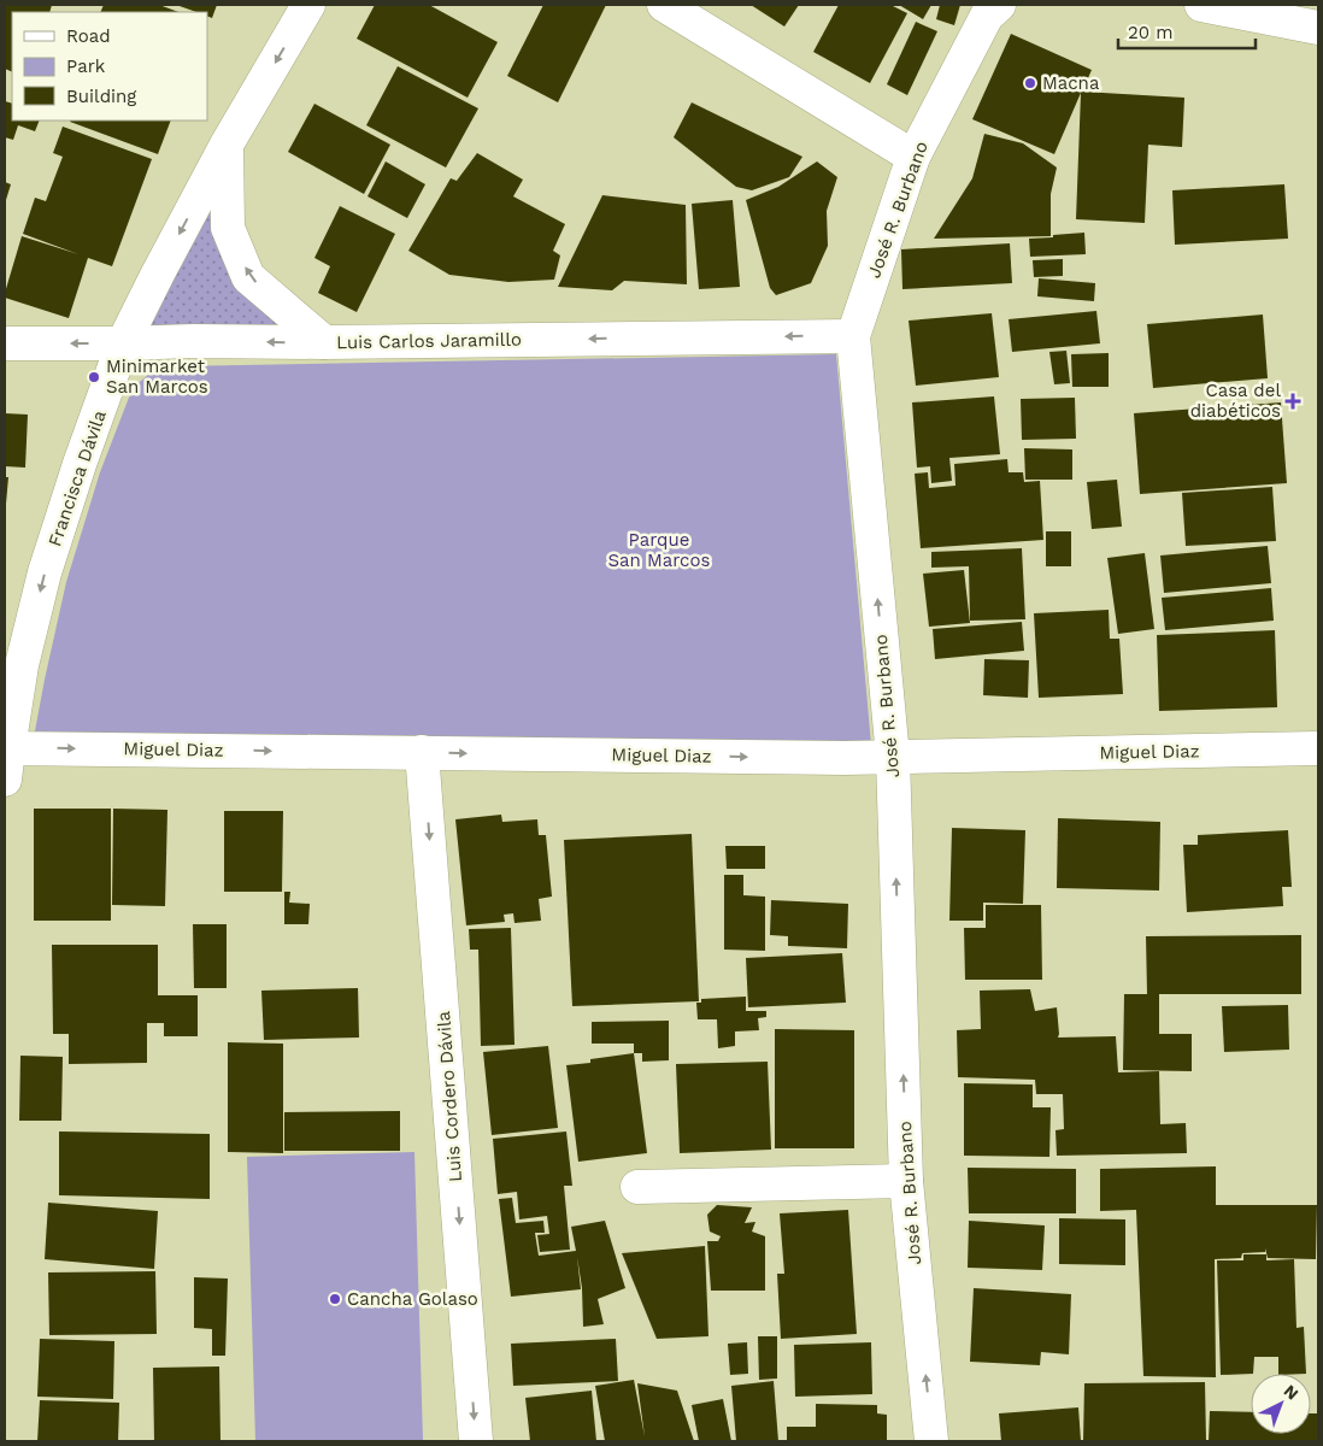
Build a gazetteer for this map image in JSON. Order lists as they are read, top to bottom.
{
  "streets": {
    "street": [
      "José R. Burbano",
      "Luis Carlos Jaramillo",
      "Francisca Dávila",
      "Miguel Diaz",
      "Luis Cordero Dávila"
    ]
  },
  "crossings": [
    ["José R. Burbano", "Luis Carlos Jaramillo"],
    ["José R. Burbano", "Miguel Diaz"],
    ["Luis Carlos Jaramillo", "Francisca Dávila"],
    ["Francisca Dávila", "Miguel Diaz"],
    ["Miguel Diaz", "Luis Cordero Dávila"]
  ],
  "one_way": [
    "José R. Burbano",
    "Luis Carlos Jaramillo",
    "Francisca Dávila",
    "Miguel Diaz",
    "Luis Cordero Dávila"
  ],
  "parks": ["Parque San Marcos"],
  "places": {
    "other": ["Macna", "Minimarket San Marcos", "Cancha Golaso"],
    "health": ["Casa del diabéticos"]
  },
  "legend": ["Road", "Park", "Building"],
  "scale_bar": "20 m",
  "north": "top right"
}
